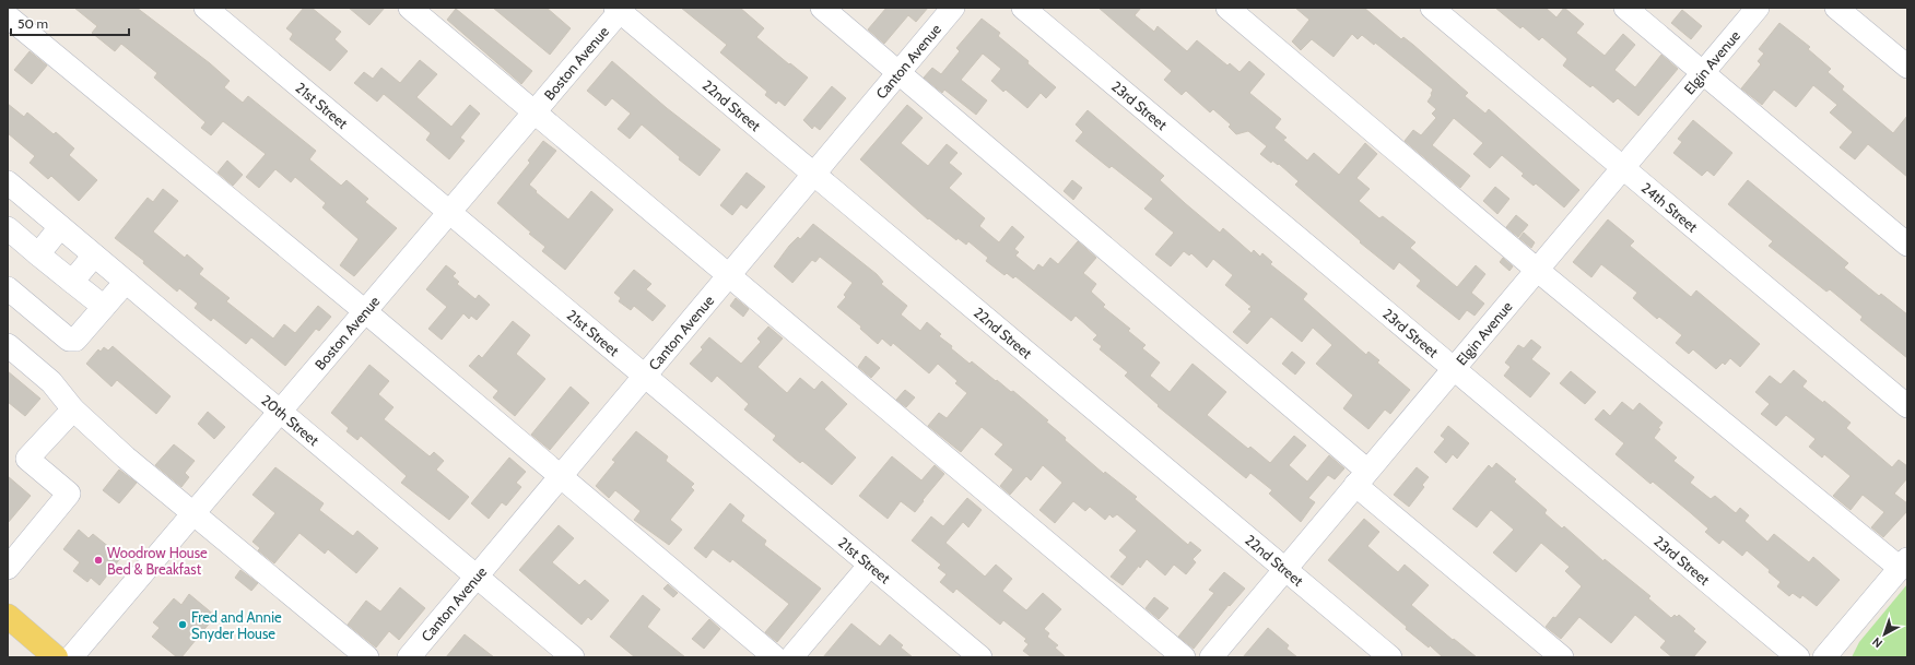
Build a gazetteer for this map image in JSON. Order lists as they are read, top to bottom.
{
  "streets": {
    "street": [
      "Canton Avenue",
      "Elgin Avenue",
      "Boston Avenue",
      "21st Street",
      "22nd Street",
      "23rd Street",
      "24th Street",
      "20th Street"
    ]
  },
  "crossings": [
    ["Canton Avenue", "21st Street"],
    ["Canton Avenue", "22nd Street"],
    ["Canton Avenue", "20th Street"],
    ["Elgin Avenue", "22nd Street"],
    ["Elgin Avenue", "23rd Street"],
    ["Elgin Avenue", "24th Street"],
    ["Boston Avenue", "21st Street"],
    ["Boston Avenue", "22nd Street"],
    ["Boston Avenue", "20th Street"]
  ],
  "places": ["Woodrow House Bed & Breakfast", "Fred and Annie Snyder House"],
  "scale_bar": "50 m",
  "north": "bottom left"
}
